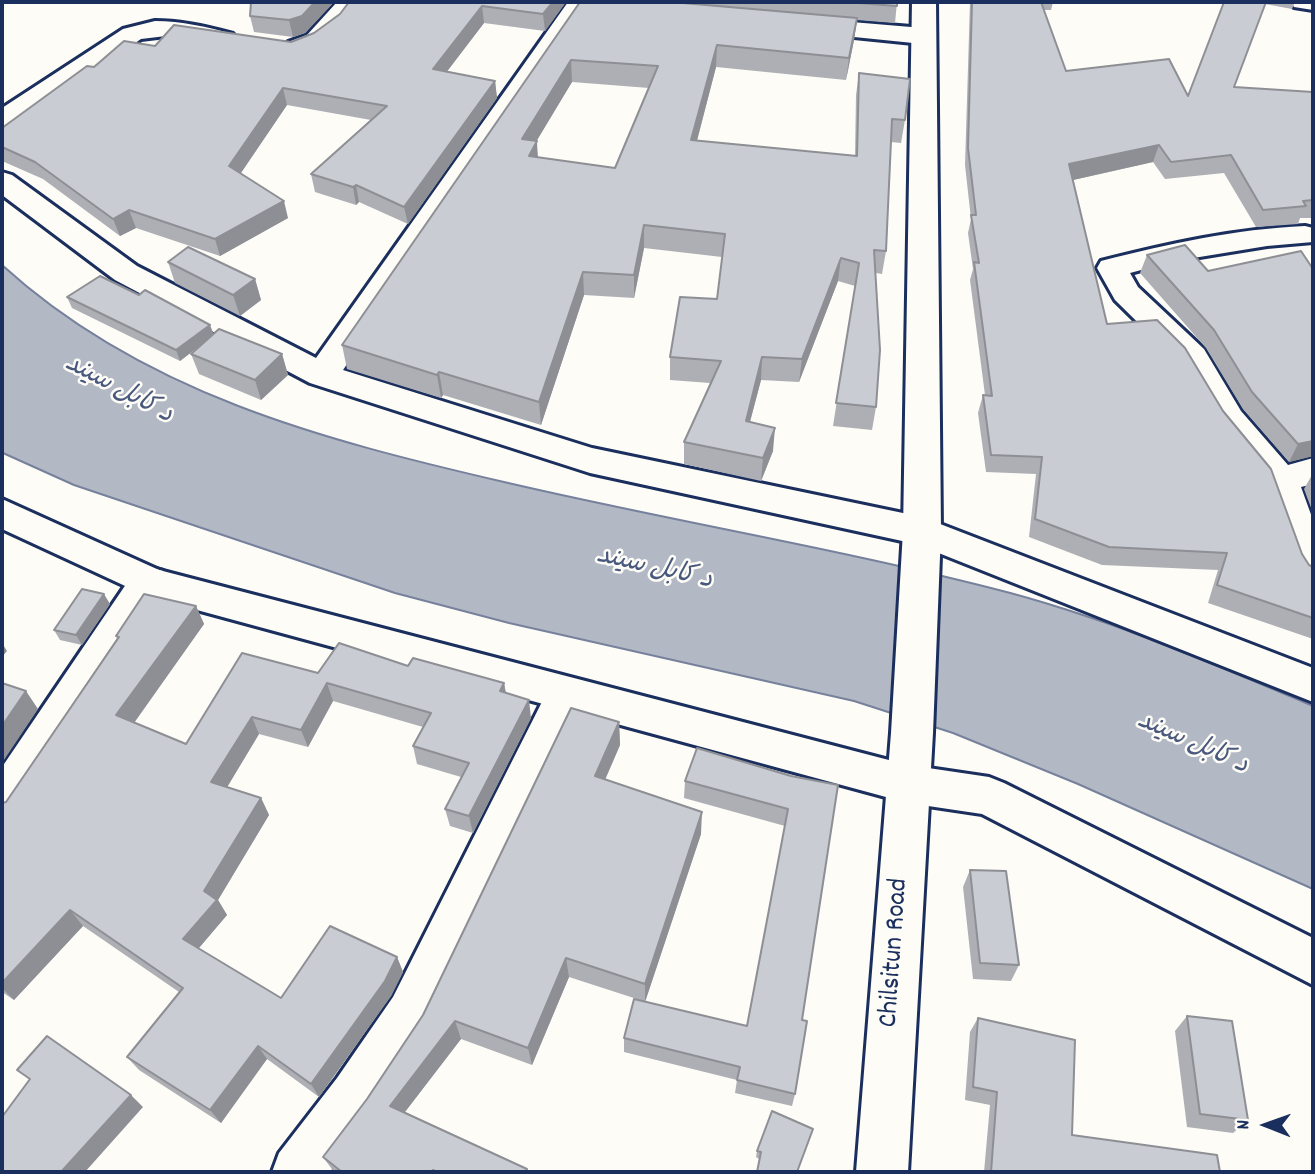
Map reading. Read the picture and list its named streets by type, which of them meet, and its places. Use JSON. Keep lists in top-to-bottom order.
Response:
{
  "streets": {
    "street": ["Chilsitun Road"]
  },
  "water": ["د کابل سيند"],
  "north": "left"
}
